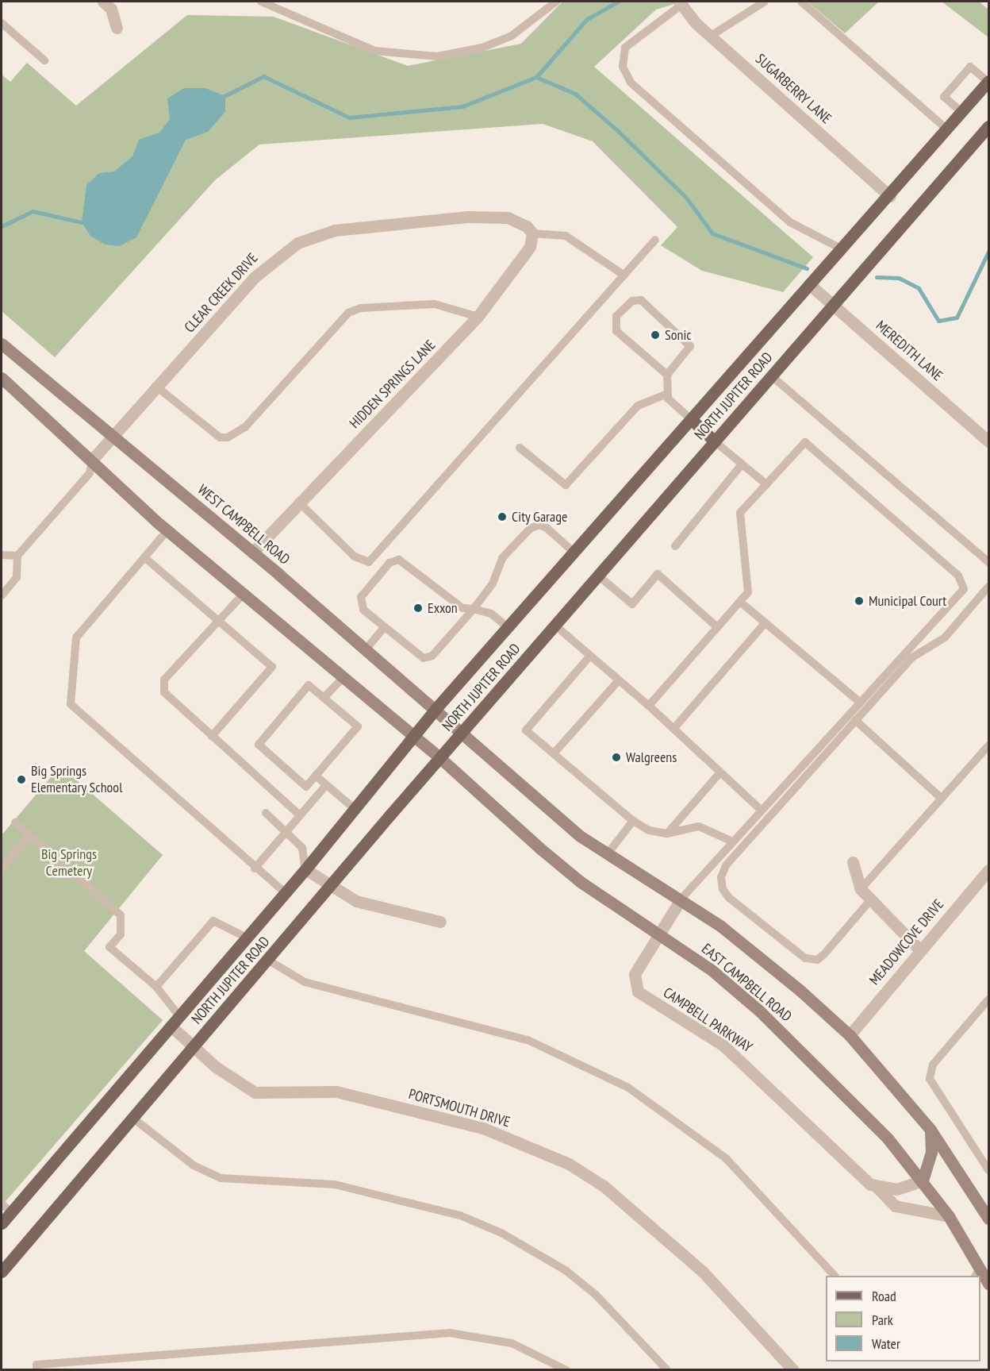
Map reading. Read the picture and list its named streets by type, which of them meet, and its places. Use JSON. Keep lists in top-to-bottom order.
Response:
{
  "streets": {
    "main road": ["NORTH JUPITER ROAD", "WEST CAMPBELL ROAD", "EAST CAMPBELL ROAD"],
    "street": [
      "SUGARBERRY LANE",
      "CLEAR CREEK DRIVE",
      "MEREDITH LANE",
      "HIDDEN SPRINGS LANE",
      "MEADOWCOVE DRIVE",
      "CAMPBELL PARKWAY",
      "PORTSMOUTH DRIVE"
    ]
  },
  "crossings": [
    ["SUGARBERRY LANE", "NORTH JUPITER ROAD"],
    ["CLEAR CREEK DRIVE", "HIDDEN SPRINGS LANE"],
    ["CLEAR CREEK DRIVE", "WEST CAMPBELL ROAD"],
    ["MEREDITH LANE", "NORTH JUPITER ROAD"],
    ["HIDDEN SPRINGS LANE", "WEST CAMPBELL ROAD"],
    ["NORTH JUPITER ROAD", "WEST CAMPBELL ROAD"],
    ["NORTH JUPITER ROAD", "EAST CAMPBELL ROAD"],
    ["NORTH JUPITER ROAD", "PORTSMOUTH DRIVE"],
    ["WEST CAMPBELL ROAD", "EAST CAMPBELL ROAD"],
    ["MEADOWCOVE DRIVE", "EAST CAMPBELL ROAD"],
    ["EAST CAMPBELL ROAD", "CAMPBELL PARKWAY"]
  ],
  "parks": ["Big Springs Cemetery"],
  "places": [
    "Sonic",
    "City Garage",
    "Municipal Court",
    "Exxon",
    "Walgreens",
    "Big Springs Elementary School"
  ],
  "legend": ["Road", "Park", "Water"]
}
